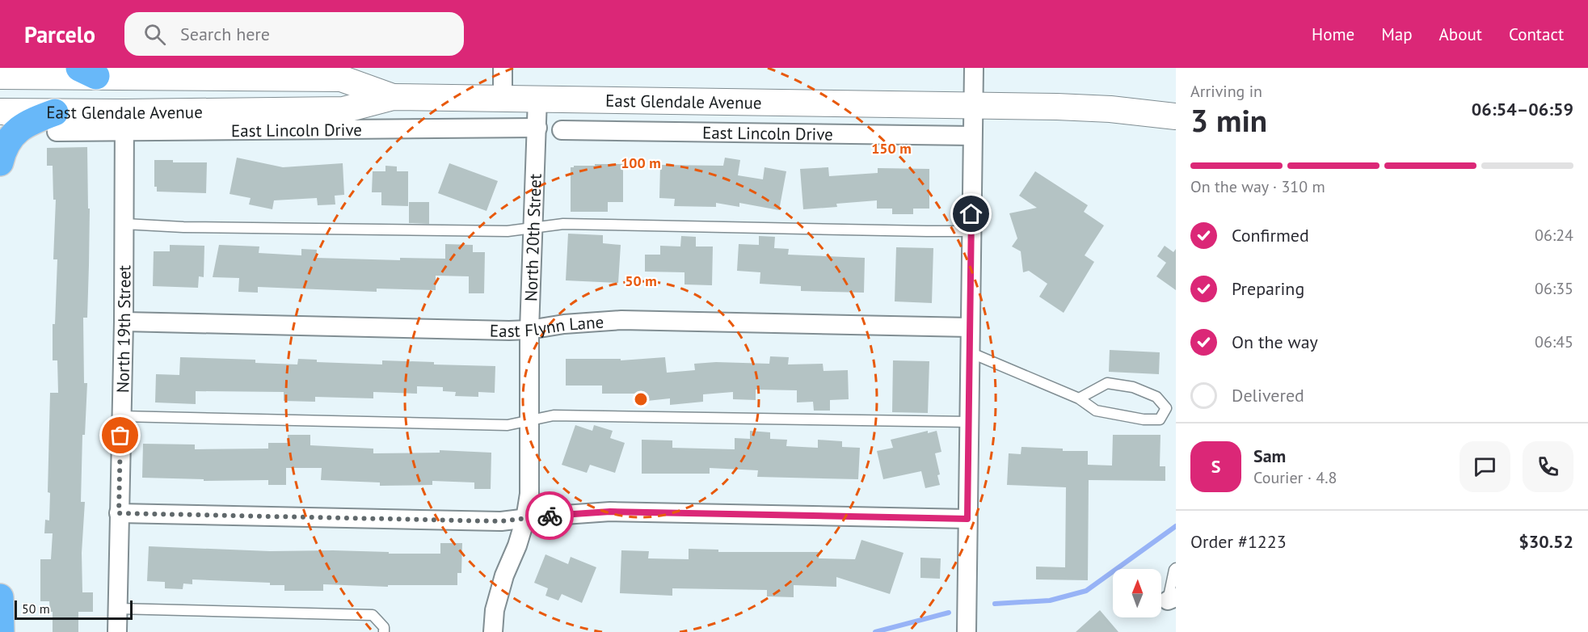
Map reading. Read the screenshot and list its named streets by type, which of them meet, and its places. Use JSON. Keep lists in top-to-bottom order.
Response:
{
  "streets": {
    "main road": ["East Glendale Avenue"],
    "street": [
      "East Lincoln Drive",
      "North 20th Street",
      "East Flynn Lane",
      "North 19th Street"
    ]
  },
  "crossings": [
    ["East Glendale Avenue", "East Lincoln Drive"],
    ["East Glendale Avenue", "North 20th Street"],
    ["East Glendale Avenue", "North 19th Street"],
    ["East Lincoln Drive", "North 20th Street"],
    ["East Lincoln Drive", "North 19th Street"],
    ["North 20th Street", "East Flynn Lane"],
    ["East Flynn Lane", "North 19th Street"]
  ],
  "scale_bar": "50 m",
  "north": "top",
  "page": {
    "header": "Parcelo",
    "search": "Search here",
    "nav": [
      "Home",
      "Map",
      "About",
      "Contact"
    ],
    "heading": ["3 min", "Arriving in", "06:54–06:59"],
    "panel": [
      "Sam",
      "Courier · 4.8",
      "Order #1223",
      "$30.52"
    ],
    "bar": "On the way · 310 m",
    "list": [
      ["Confirmed", "06:24"],
      ["Preparing", "06:35"],
      ["On the way", "06:45"],
      "Delivered"
    ],
    "round": "S",
    "scale": "50 m"
  },
  "rings": ["150 m", "100 m", "50 m"]
}
